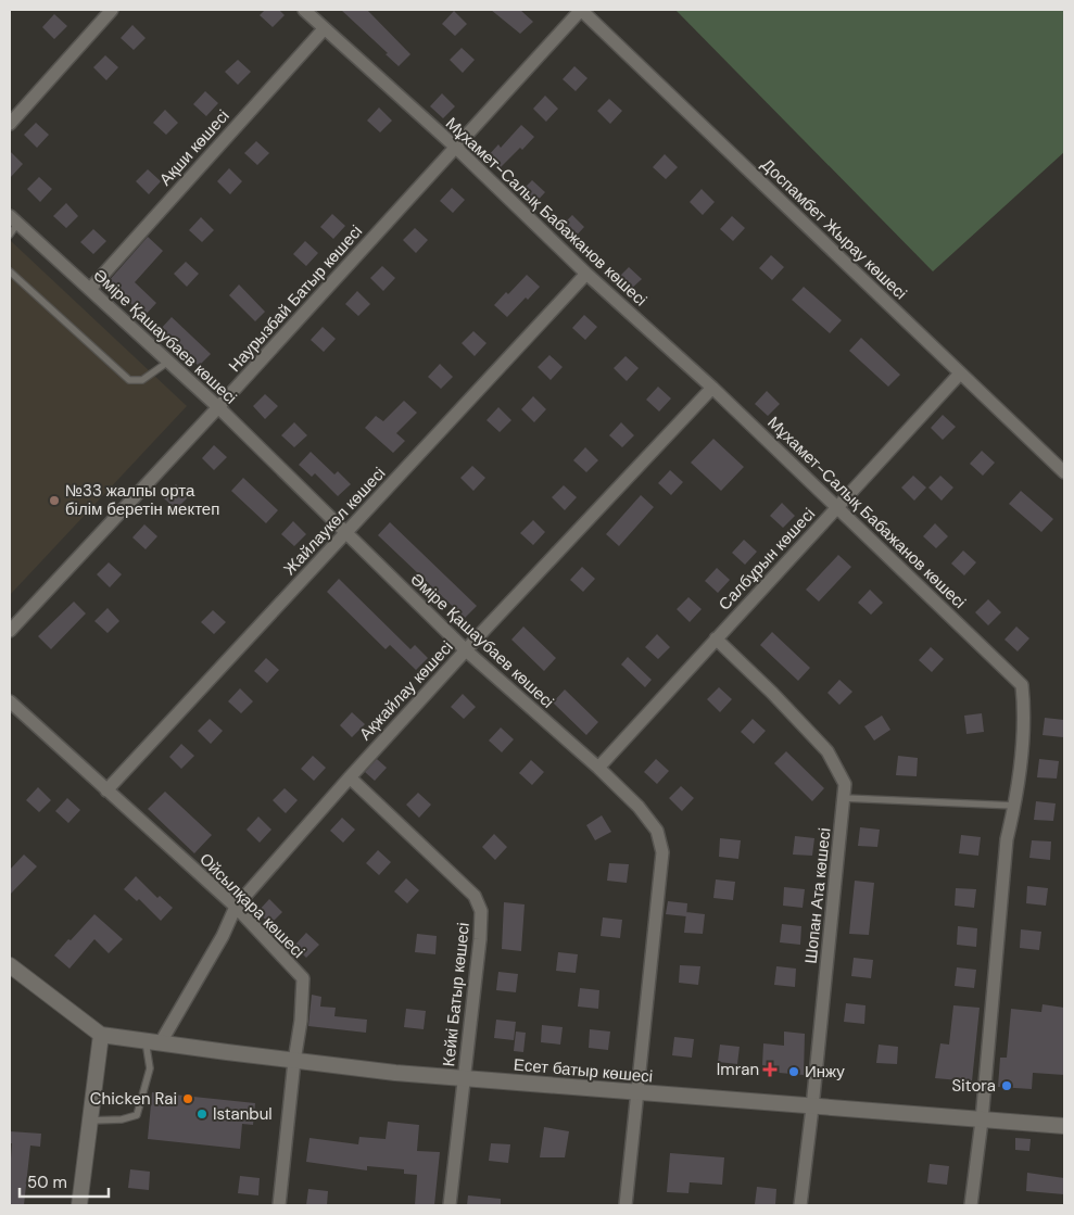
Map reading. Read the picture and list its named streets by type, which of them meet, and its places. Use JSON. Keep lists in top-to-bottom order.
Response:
{
  "streets": {
    "street": [
      "Ақши көшесі",
      "Мұхамет-Салық Бабажанов көшесі",
      "Доспамбет Жырау көшесі",
      "Наурызбай Батыр көшесі",
      "Әміре Қашаубаев көшесі",
      "Жайлаукөл көшесі",
      "Салбұрын көшесі",
      "Ақжайлау көшесі",
      "Шопан Ата көшесі",
      "Ойсылқара көшесі",
      "Кейкі Батыр көшесі",
      "Есет батыр көшесі"
    ]
  },
  "crossings": [
    ["Ақши көшесі", "Мұхамет-Салық Бабажанов көшесі"],
    ["Ақши көшесі", "Әміре Қашаубаев көшесі"],
    ["Мұхамет-Салық Бабажанов көшесі", "Наурызбай Батыр көшесі"],
    ["Мұхамет-Салық Бабажанов көшесі", "Жайлаукөл көшесі"],
    ["Мұхамет-Салық Бабажанов көшесі", "Салбұрын көшесі"],
    ["Мұхамет-Салық Бабажанов көшесі", "Ақжайлау көшесі"],
    ["Мұхамет-Салық Бабажанов көшесі", "Есет батыр көшесі"],
    ["Доспамбет Жырау көшесі", "Наурызбай Батыр көшесі"],
    ["Доспамбет Жырау көшесі", "Салбұрын көшесі"],
    ["Наурызбай Батыр көшесі", "Әміре Қашаубаев көшесі"],
    ["Әміре Қашаубаев көшесі", "Жайлаукөл көшесі"],
    ["Әміре Қашаубаев көшесі", "Салбұрын көшесі"],
    ["Әміре Қашаубаев көшесі", "Ақжайлау көшесі"],
    ["Әміре Қашаубаев көшесі", "Есет батыр көшесі"],
    ["Жайлаукөл көшесі", "Ойсылқара көшесі"],
    ["Салбұрын көшесі", "Шопан Ата көшесі"],
    ["Ақжайлау көшесі", "Ойсылқара көшесі"],
    ["Ақжайлау көшесі", "Кейкі Батыр көшесі"],
    ["Ақжайлау көшесі", "Есет батыр көшесі"],
    ["Шопан Ата көшесі", "Есет батыр көшесі"],
    ["Ойсылқара көшесі", "Есет батыр көшесі"],
    ["Кейкі Батыр көшесі", "Есет батыр көшесі"]
  ],
  "places": {
    "other": [
      "№33 жалпы орта білім беретін мектеп",
      "Инжу",
      "Sitora",
      "Chicken Rai",
      "Istanbul"
    ],
    "health": ["Imran"]
  },
  "scale_bar": "50 m"
}
